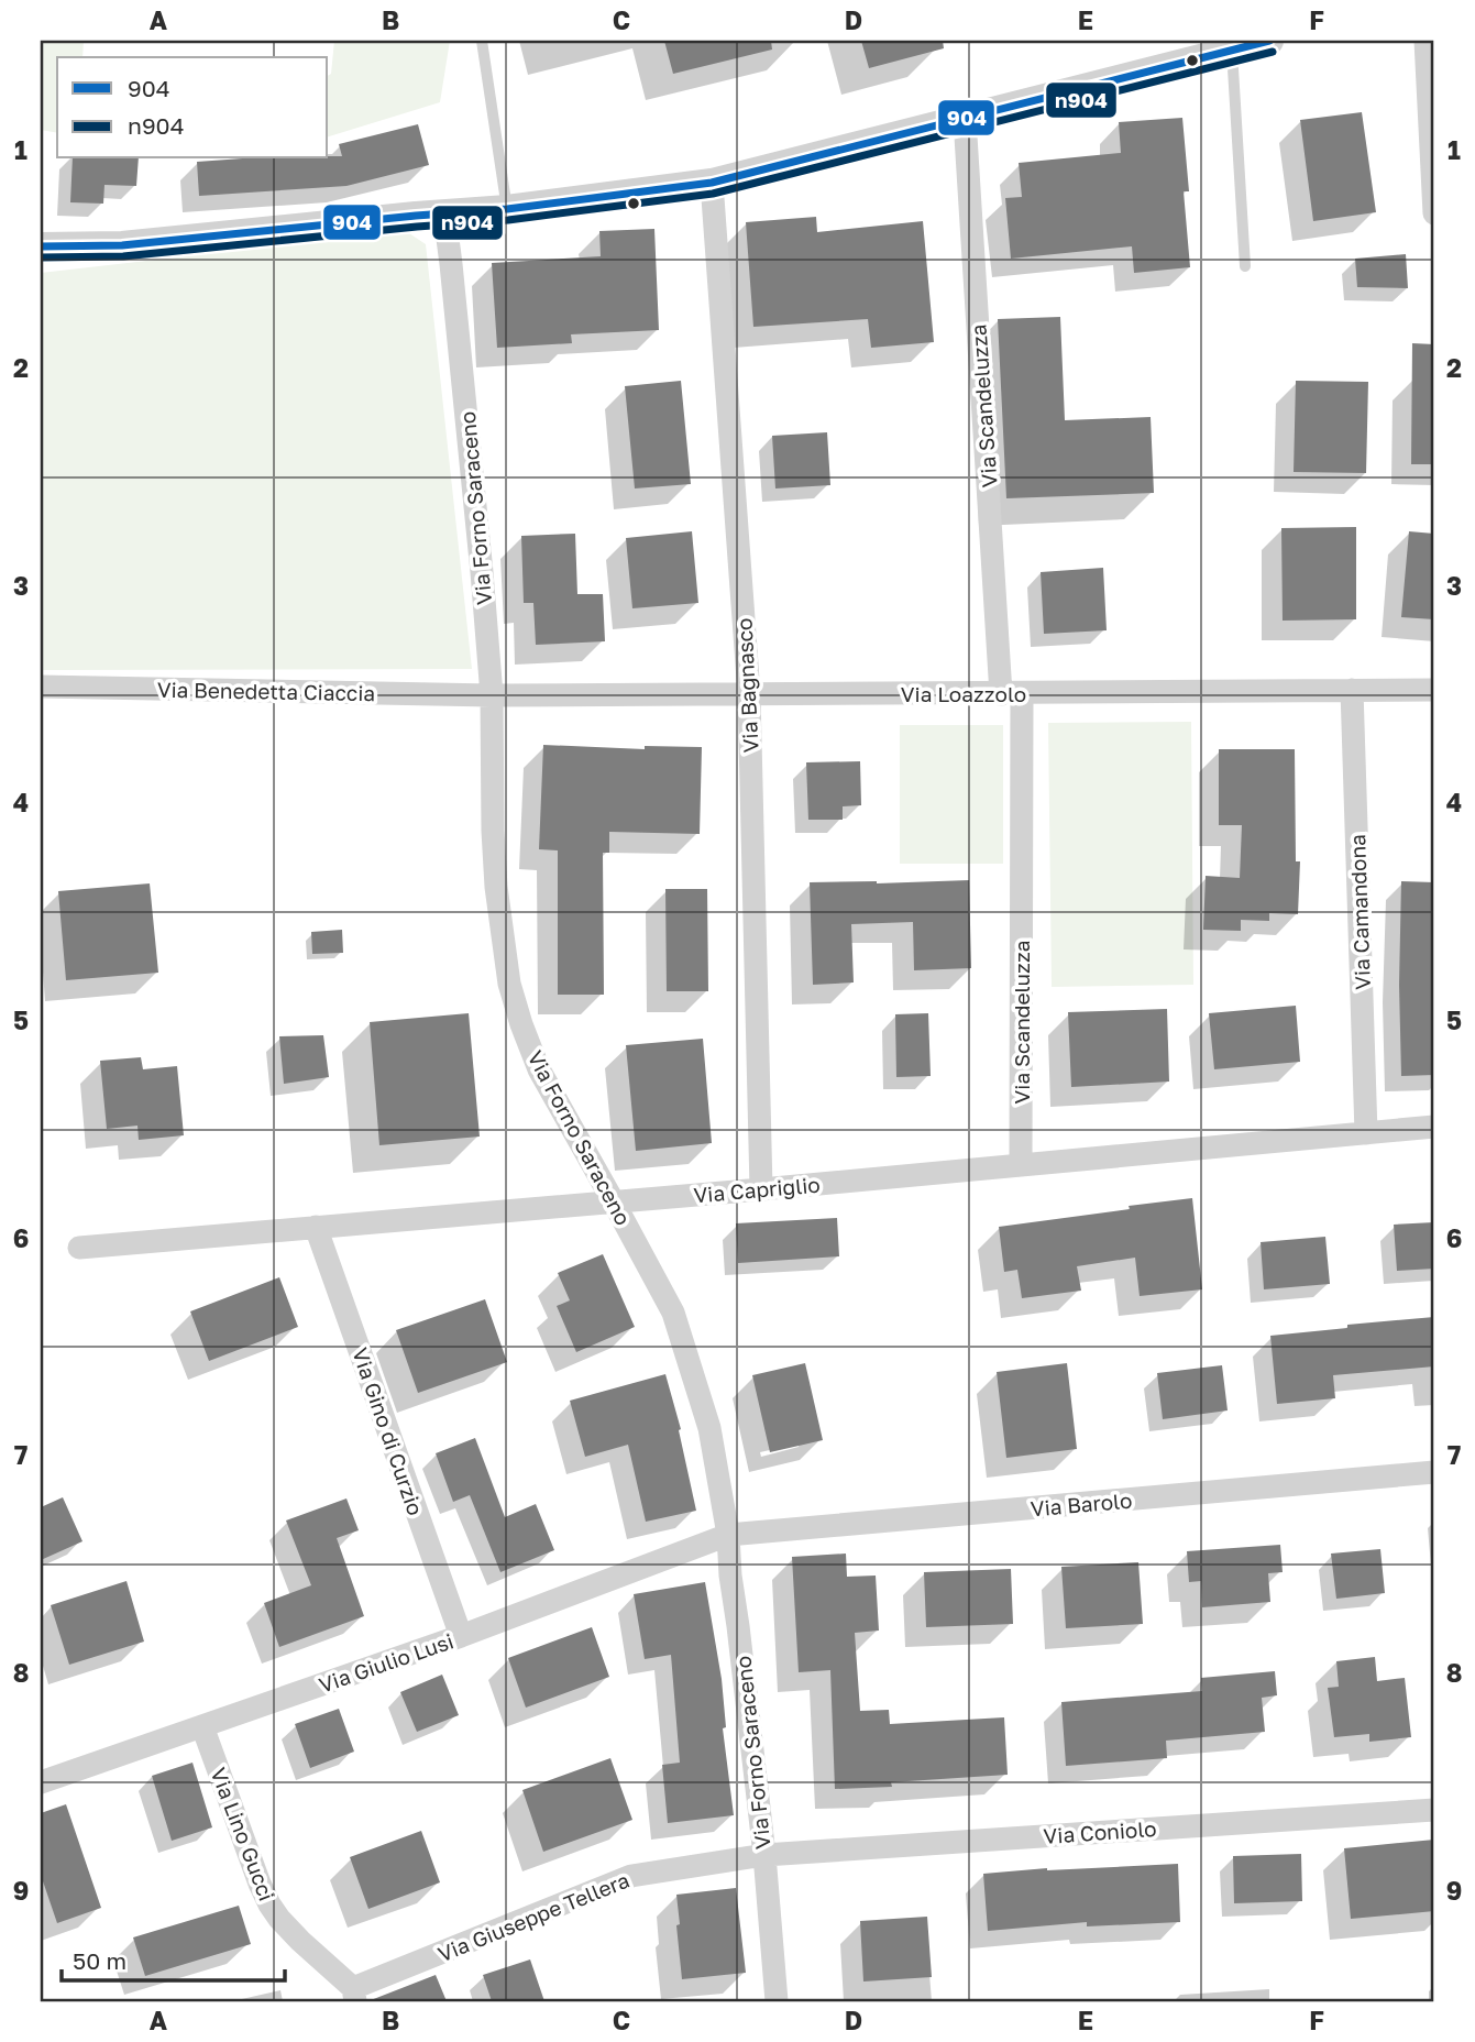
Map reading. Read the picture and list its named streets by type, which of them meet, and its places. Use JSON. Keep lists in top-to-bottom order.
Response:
{
  "streets": {
    "street": [
      "Via Scandeluzza",
      "Via Forno Saraceno",
      "Via Bagnasco",
      "Via Benedetta Ciaccia",
      "Via Loazzolo",
      "Via Camandona",
      "Via Capriglio",
      "Via Gino di Curzio",
      "Via Barolo",
      "Via Giulio Lusi",
      "Via Coniolo",
      "Via Lino Gucci",
      "Via Giuseppe Tellera"
    ]
  },
  "crossings": [
    ["Via Scandeluzza", "Via Loazzolo"],
    ["Via Scandeluzza", "Via Capriglio"],
    ["Via Forno Saraceno", "Via Benedetta Ciaccia"],
    ["Via Forno Saraceno", "Via Loazzolo"],
    ["Via Forno Saraceno", "Via Capriglio"],
    ["Via Forno Saraceno", "Via Barolo"],
    ["Via Forno Saraceno", "Via Giulio Lusi"],
    ["Via Forno Saraceno", "Via Coniolo"],
    ["Via Forno Saraceno", "Via Giuseppe Tellera"],
    ["Via Bagnasco", "Via Loazzolo"],
    ["Via Bagnasco", "Via Capriglio"],
    ["Via Benedetta Ciaccia", "Via Loazzolo"],
    ["Via Loazzolo", "Via Camandona"],
    ["Via Camandona", "Via Capriglio"],
    ["Via Capriglio", "Via Gino di Curzio"],
    ["Via Gino di Curzio", "Via Giulio Lusi"],
    ["Via Barolo", "Via Giulio Lusi"],
    ["Via Giulio Lusi", "Via Lino Gucci"],
    ["Via Coniolo", "Via Giuseppe Tellera"],
    ["Via Lino Gucci", "Via Giuseppe Tellera"]
  ],
  "lines": ["transit line 904", "transit line n904"],
  "legend": ["904", "n904"],
  "scale_bar": "50 m",
  "grid": {
    "columns": [
      "A",
      "B",
      "C",
      "D",
      "E",
      "F"
    ],
    "rows": [
      "1",
      "2",
      "3",
      "4",
      "5",
      "6",
      "7",
      "8",
      "9"
    ]
  }
}
